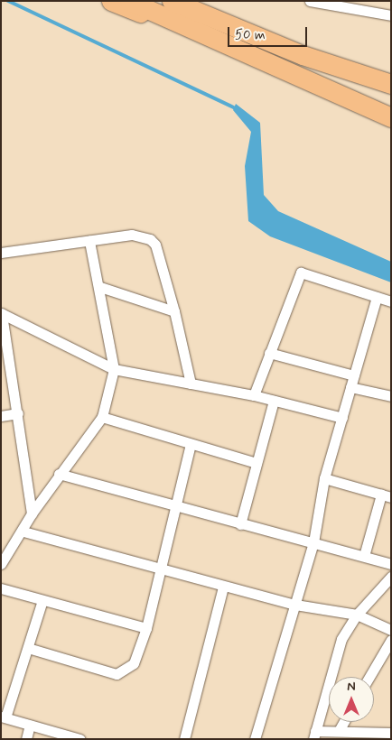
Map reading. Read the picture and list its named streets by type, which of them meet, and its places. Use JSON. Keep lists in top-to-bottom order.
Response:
{
  "scale_bar": "50 m",
  "north": "top"
}
